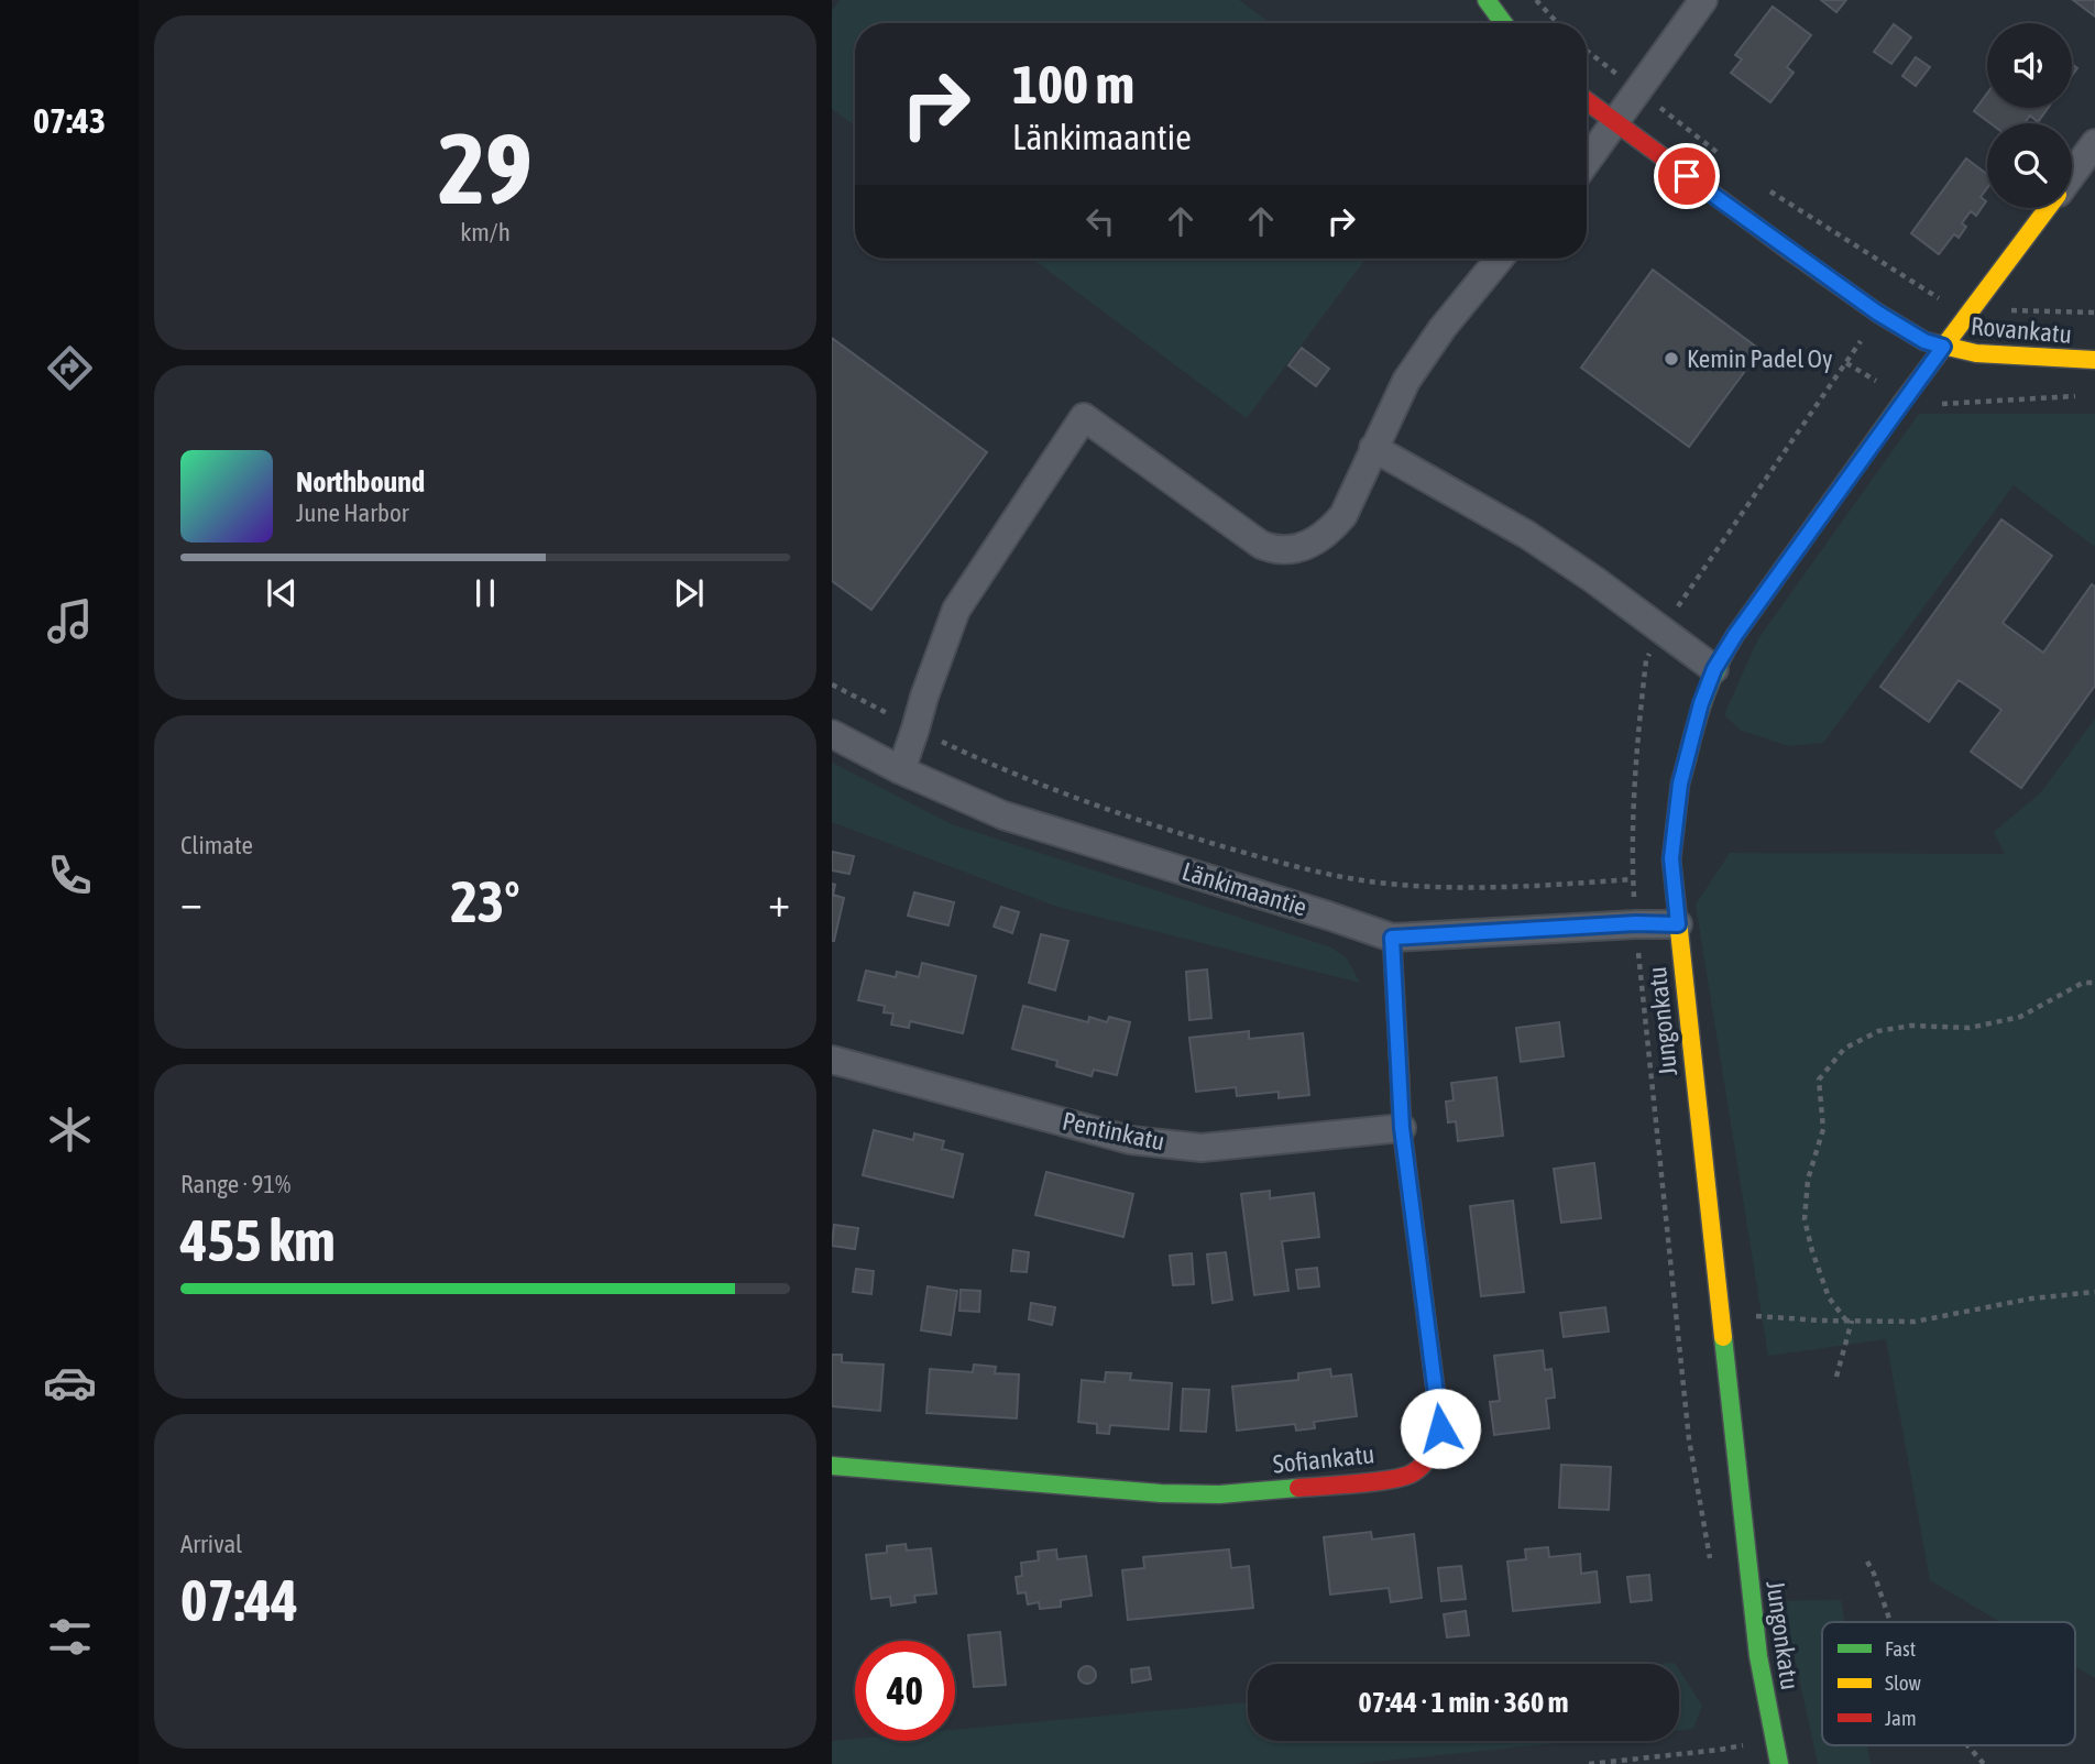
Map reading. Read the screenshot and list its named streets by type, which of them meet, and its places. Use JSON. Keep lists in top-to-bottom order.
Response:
{
  "streets": {
    "street": [
      "Rovankatu",
      "Länkimaantie",
      "Jungonkatu",
      "Pentinkatu",
      "Sofiankatu"
    ]
  },
  "crossings": [
    ["Rovankatu", "Jungonkatu"],
    ["Länkimaantie", "Jungonkatu"],
    ["Länkimaantie", "Sofiankatu"],
    ["Pentinkatu", "Sofiankatu"]
  ],
  "places": ["Kemin Padel Oy"],
  "legend": ["Fast", "Slow", "Jam"],
  "page": {
    "tabs": "07:43",
    "tile": [
      ["29", "km/h"],
      "Climate",
      ["Range · 91%", "455 km"],
      ["Arrival", "07:44"]
    ],
    "turn": ["100 m", "Länkimaantie"],
    "song": ["Northbound", "June Harbor"],
    "heat": ["−", "23°", "+"],
    "limit": "40",
    "trip": "07:44 · 1 min · 360 m"
  }
}
